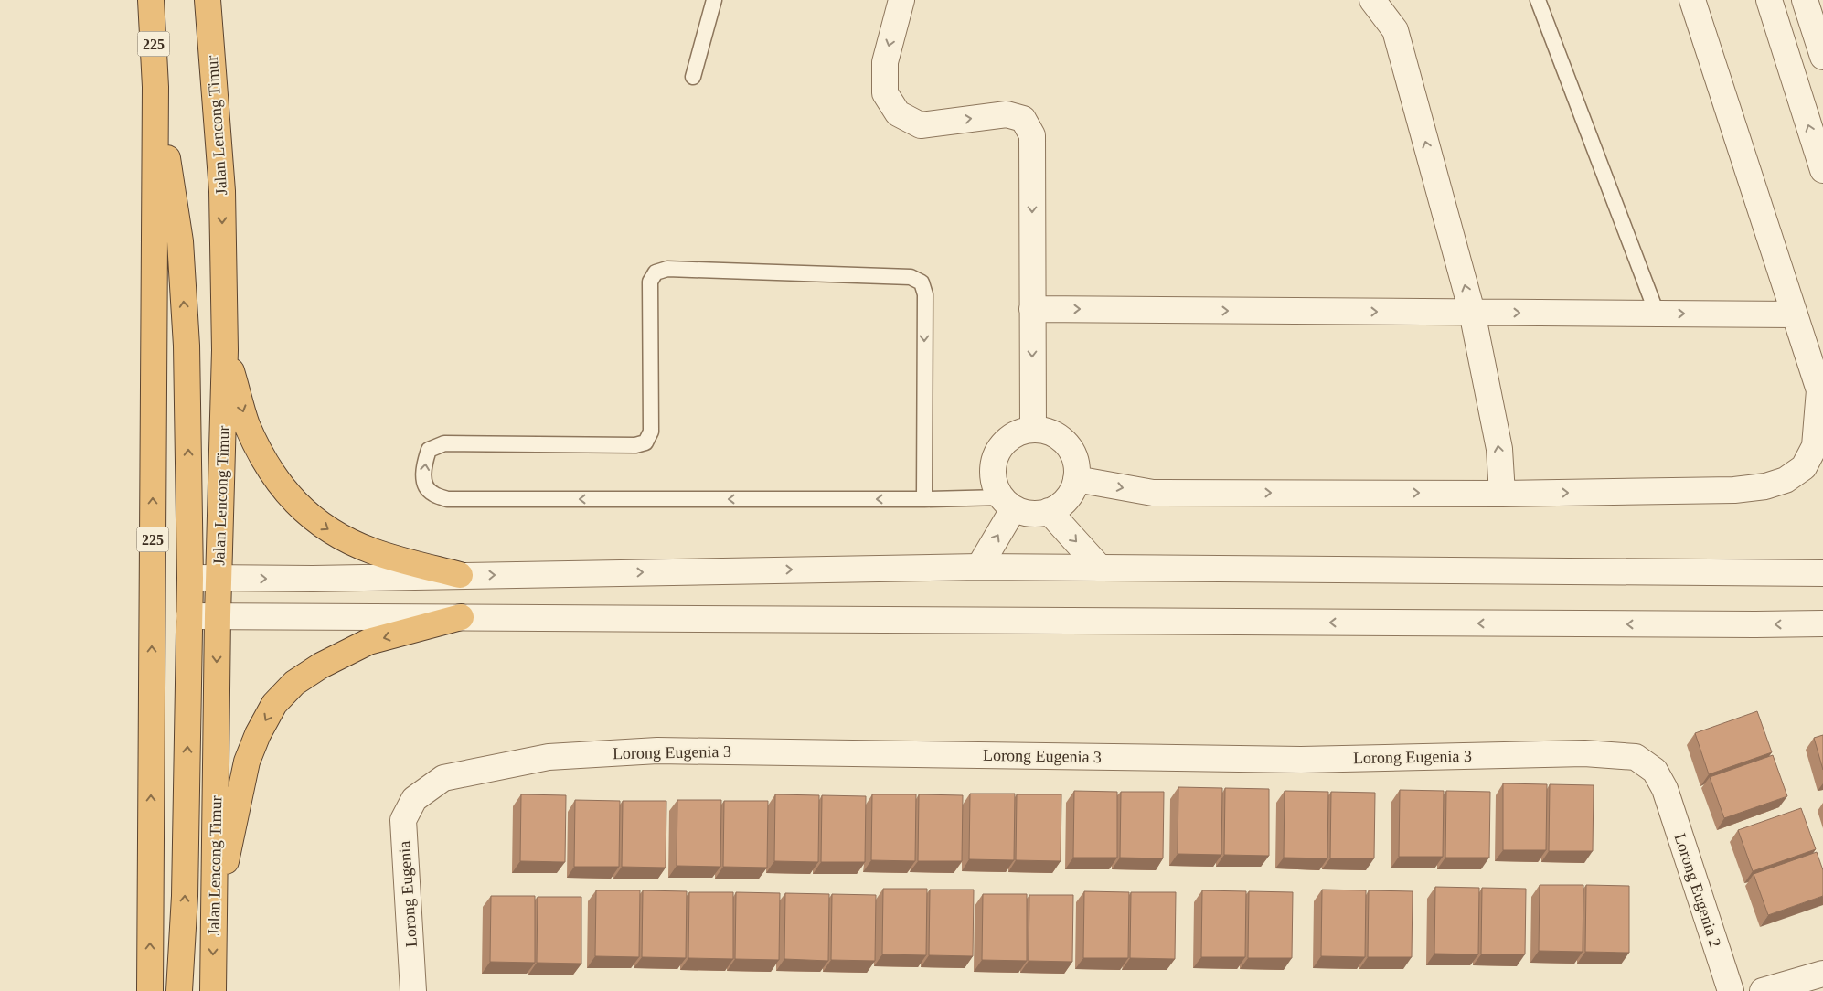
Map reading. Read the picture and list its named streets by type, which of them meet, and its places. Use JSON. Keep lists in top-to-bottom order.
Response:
{
  "streets": {
    "highway": ["225", "Jalan Lencong Timur"],
    "street": ["Lorong Eugenia 3", "Lorong Eugenia 2", "Lorong Eugenia"]
  },
  "crossings": [
    ["Lorong Eugenia 3", "Lorong Eugenia 2"],
    ["Lorong Eugenia 3", "Lorong Eugenia"]
  ]
}
